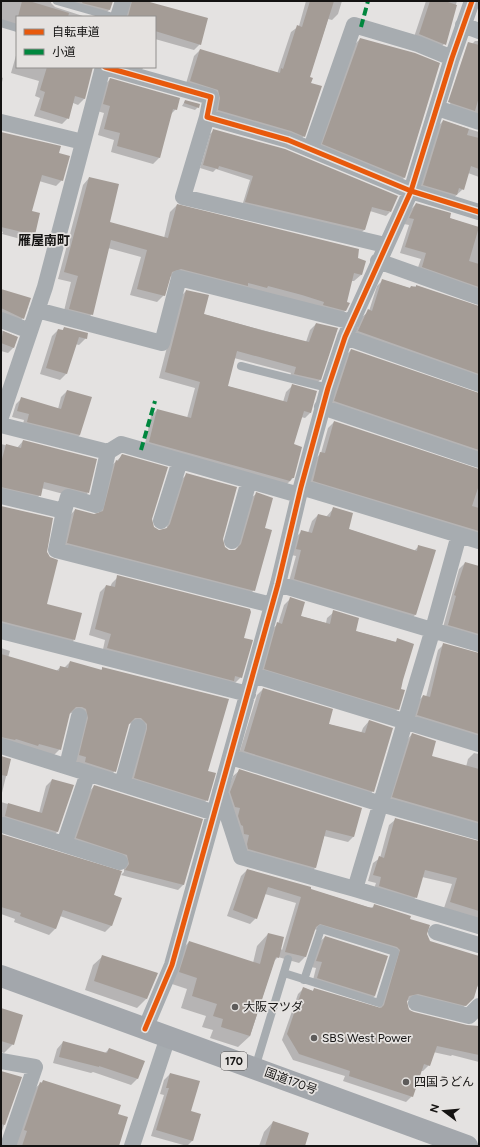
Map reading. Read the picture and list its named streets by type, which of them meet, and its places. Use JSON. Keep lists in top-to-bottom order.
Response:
{
  "streets": {
    "highway": ["170", "国道170号"]
  },
  "districts": ["雁屋南町"],
  "places": ["大阪マツダ", "SBS West Power", "四国うどん"],
  "legend": ["自転車道", "小道"],
  "north": "left"
}
